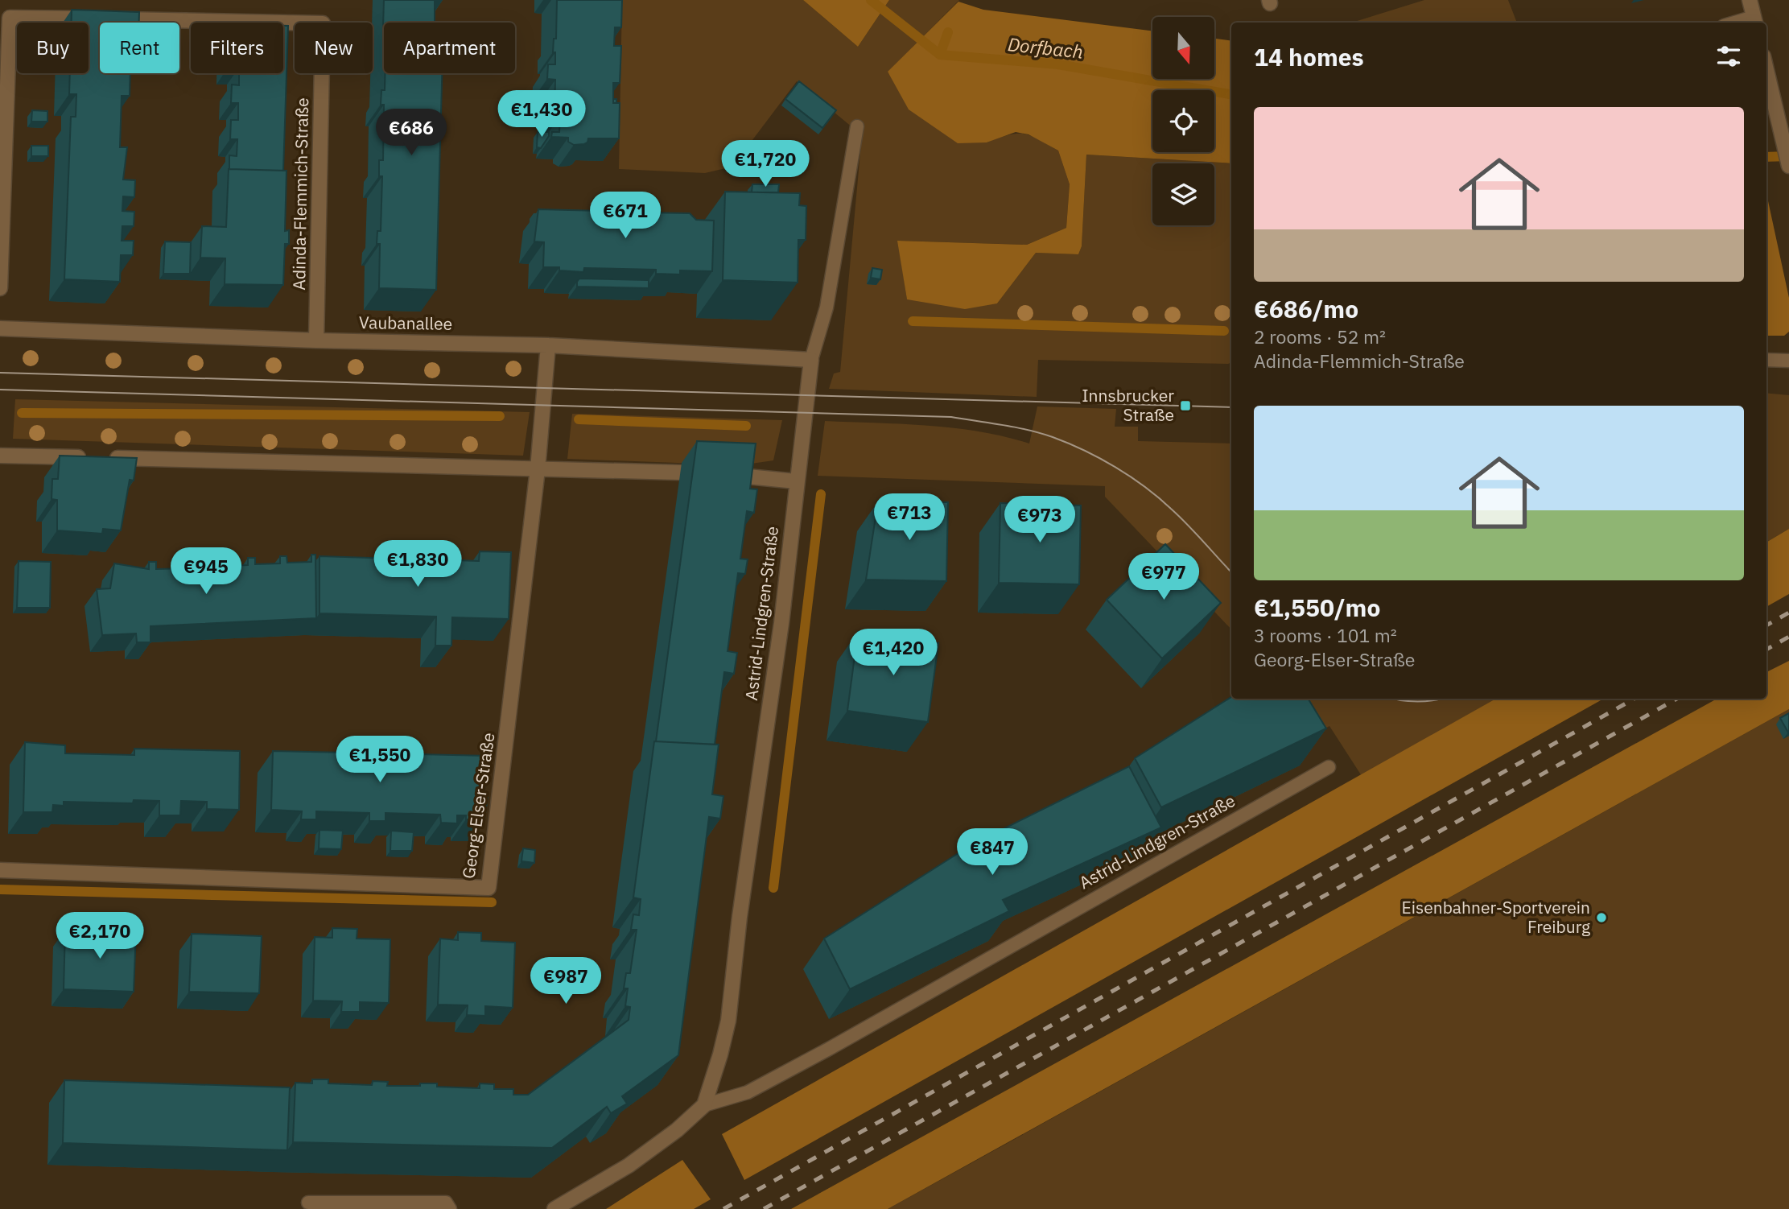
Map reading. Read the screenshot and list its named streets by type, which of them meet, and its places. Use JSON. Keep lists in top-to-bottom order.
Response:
{
  "streets": {
    "street": [
      "Adinda-Flemmich-Straße",
      "Vaubanallee",
      "Astrid-Lindgren-Straße",
      "Georg-Elser-Straße"
    ]
  },
  "crossings": [
    ["Adinda-Flemmich-Straße", "Vaubanallee"],
    ["Vaubanallee", "Astrid-Lindgren-Straße"],
    ["Vaubanallee", "Georg-Elser-Straße"]
  ],
  "water": ["Dorfbach"],
  "places": {
    "transit": ["Innsbrucker Straße"],
    "other": ["Eisenbahner-Sportverein Freiburg"]
  },
  "north": "bottom",
  "page": {
    "chip": [
      "Buy",
      "Rent",
      "Filters",
      "New",
      "Apartment"
    ],
    "heading": "14 homes",
    "price": [
      "€1,430",
      "€686",
      "€1,720",
      "€671",
      "€713",
      "€973",
      "€1,830",
      "€945",
      "€977",
      "€1,420",
      "€1,550",
      "€847",
      "€2,170",
      "€987"
    ],
    "list": [
      {
        "name": "€686/mo",
        "note": "2 rooms · 52 m² · Adinda-Flemmich-Straße"
      },
      {
        "name": "€1,550/mo",
        "note": "3 rooms · 101 m² · Georg-Elser-Straße"
      }
    ]
  }
}
